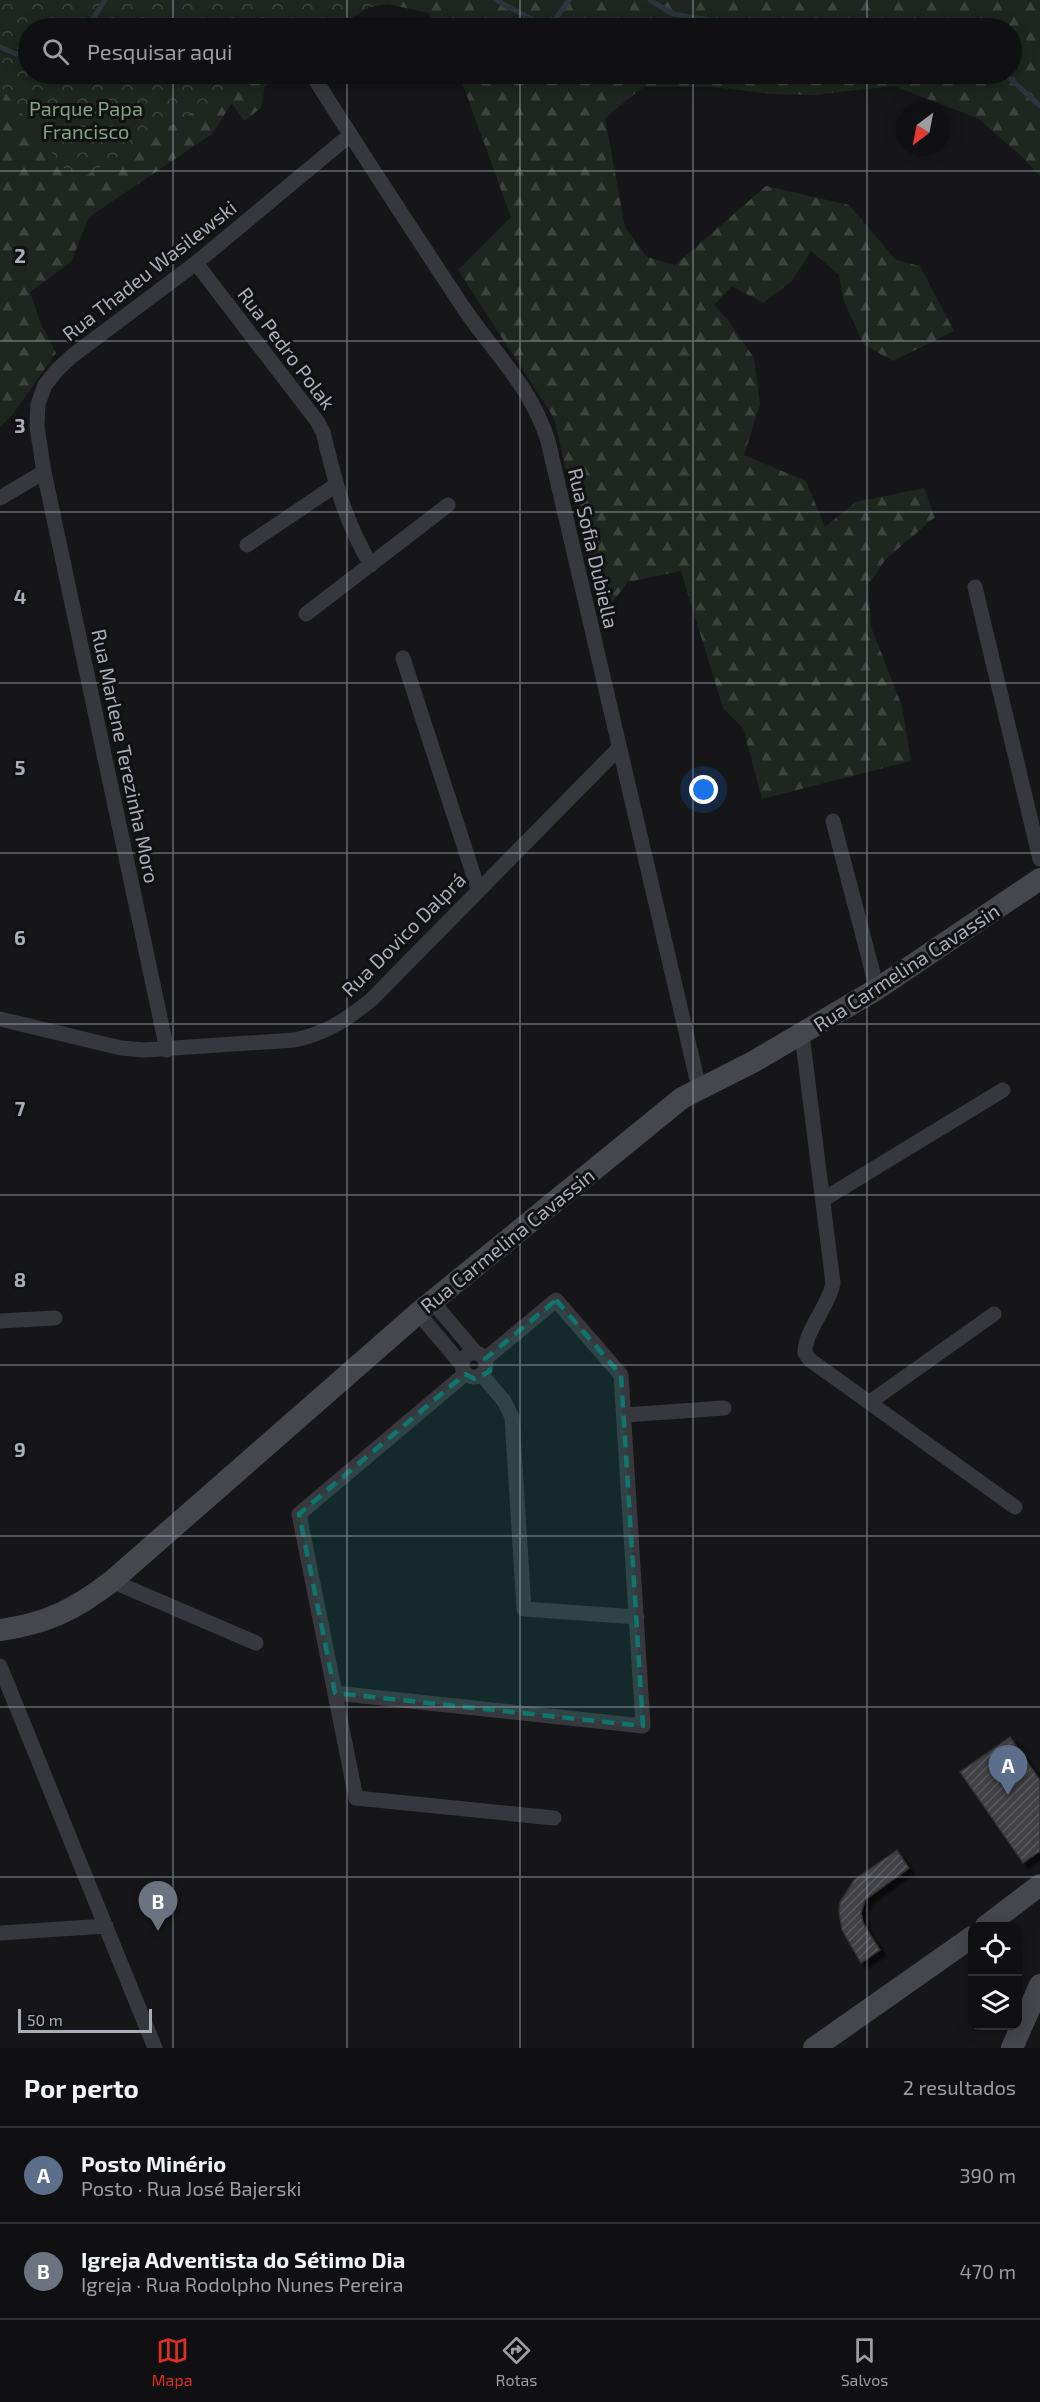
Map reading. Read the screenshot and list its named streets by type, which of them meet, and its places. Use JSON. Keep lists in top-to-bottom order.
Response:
{
  "streets": {
    "main road": ["Rua Carmelina Cavassin"],
    "street": [
      "Rua Thadeu Wasilewski",
      "Rua Pedro Polak",
      "Rua Sofia Dubiella",
      "Rua Marlene Terezinha Moro",
      "Rua Dovico Dalprá"
    ]
  },
  "crossings": [
    ["Rua Thadeu Wasilewski", "Rua Pedro Polak"],
    ["Rua Thadeu Wasilewski", "Rua Sofia Dubiella"],
    ["Rua Thadeu Wasilewski", "Rua Marlene Terezinha Moro"],
    ["Rua Sofia Dubiella", "Rua Dovico Dalprá"],
    ["Rua Sofia Dubiella", "Rua Carmelina Cavassin"],
    ["Rua Marlene Terezinha Moro", "Rua Dovico Dalprá"]
  ],
  "parks": ["Parque Papa Francisco"],
  "scale_bar": "50 m",
  "north": "bottom left",
  "page": {
    "search": "Pesquisar aqui",
    "pins": ["A", "B"],
    "scale": "50 m",
    "heading": ["Por perto", "2 resultados"],
    "list": [
      {
        "mark": "A",
        "name": "Posto Minério",
        "note": "Posto · Rua José Bajerski",
        "value": "390 m"
      },
      {
        "mark": "B",
        "name": "Igreja Adventista do Sétimo Dia",
        "note": "Igreja · Rua Rodolpho Nunes Pereira",
        "value": "470 m"
      }
    ],
    "nav": ["Mapa", "Rotas", "Salvos"]
  },
  "grid": {
    "rows": [
      "2",
      "3",
      "4",
      "5",
      "6",
      "7",
      "8",
      "9"
    ]
  }
}
